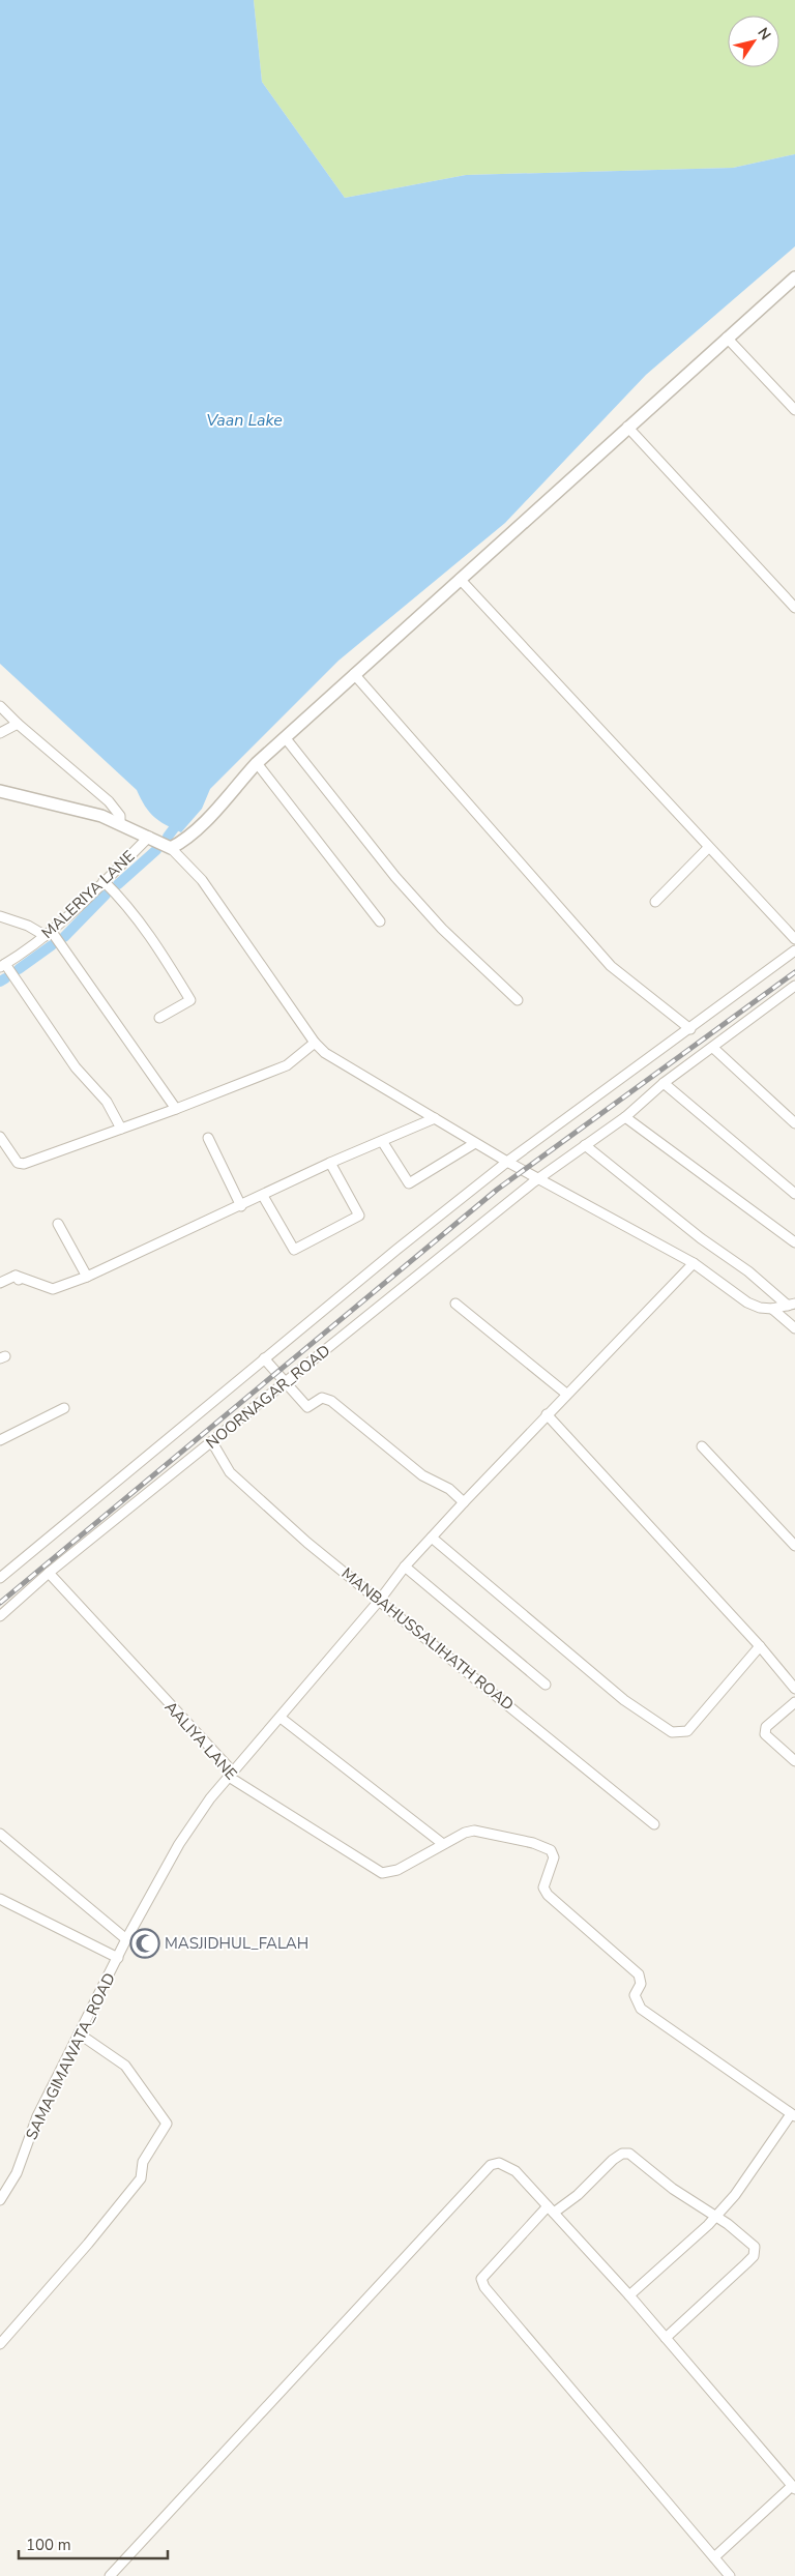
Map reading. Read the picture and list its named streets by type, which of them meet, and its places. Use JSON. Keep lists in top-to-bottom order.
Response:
{
  "streets": {
    "street": [
      "MALERIYA LANE",
      "NOORNAGAR_ROAD",
      "MANBAHUSSALIHATH ROAD",
      "AALIYA LANE",
      "SAMAGIMAWATA_ROAD"
    ]
  },
  "crossings": [
    ["NOORNAGAR_ROAD", "MANBAHUSSALIHATH ROAD"],
    ["NOORNAGAR_ROAD", "AALIYA LANE"],
    ["MANBAHUSSALIHATH ROAD", "SAMAGIMAWATA_ROAD"],
    ["AALIYA LANE", "SAMAGIMAWATA_ROAD"]
  ],
  "water": ["Vaan Lake"],
  "places": {
    "mosque": ["MASJIDHUL_FALAH"]
  },
  "scale_bar": "100 m",
  "north": "top right"
}
